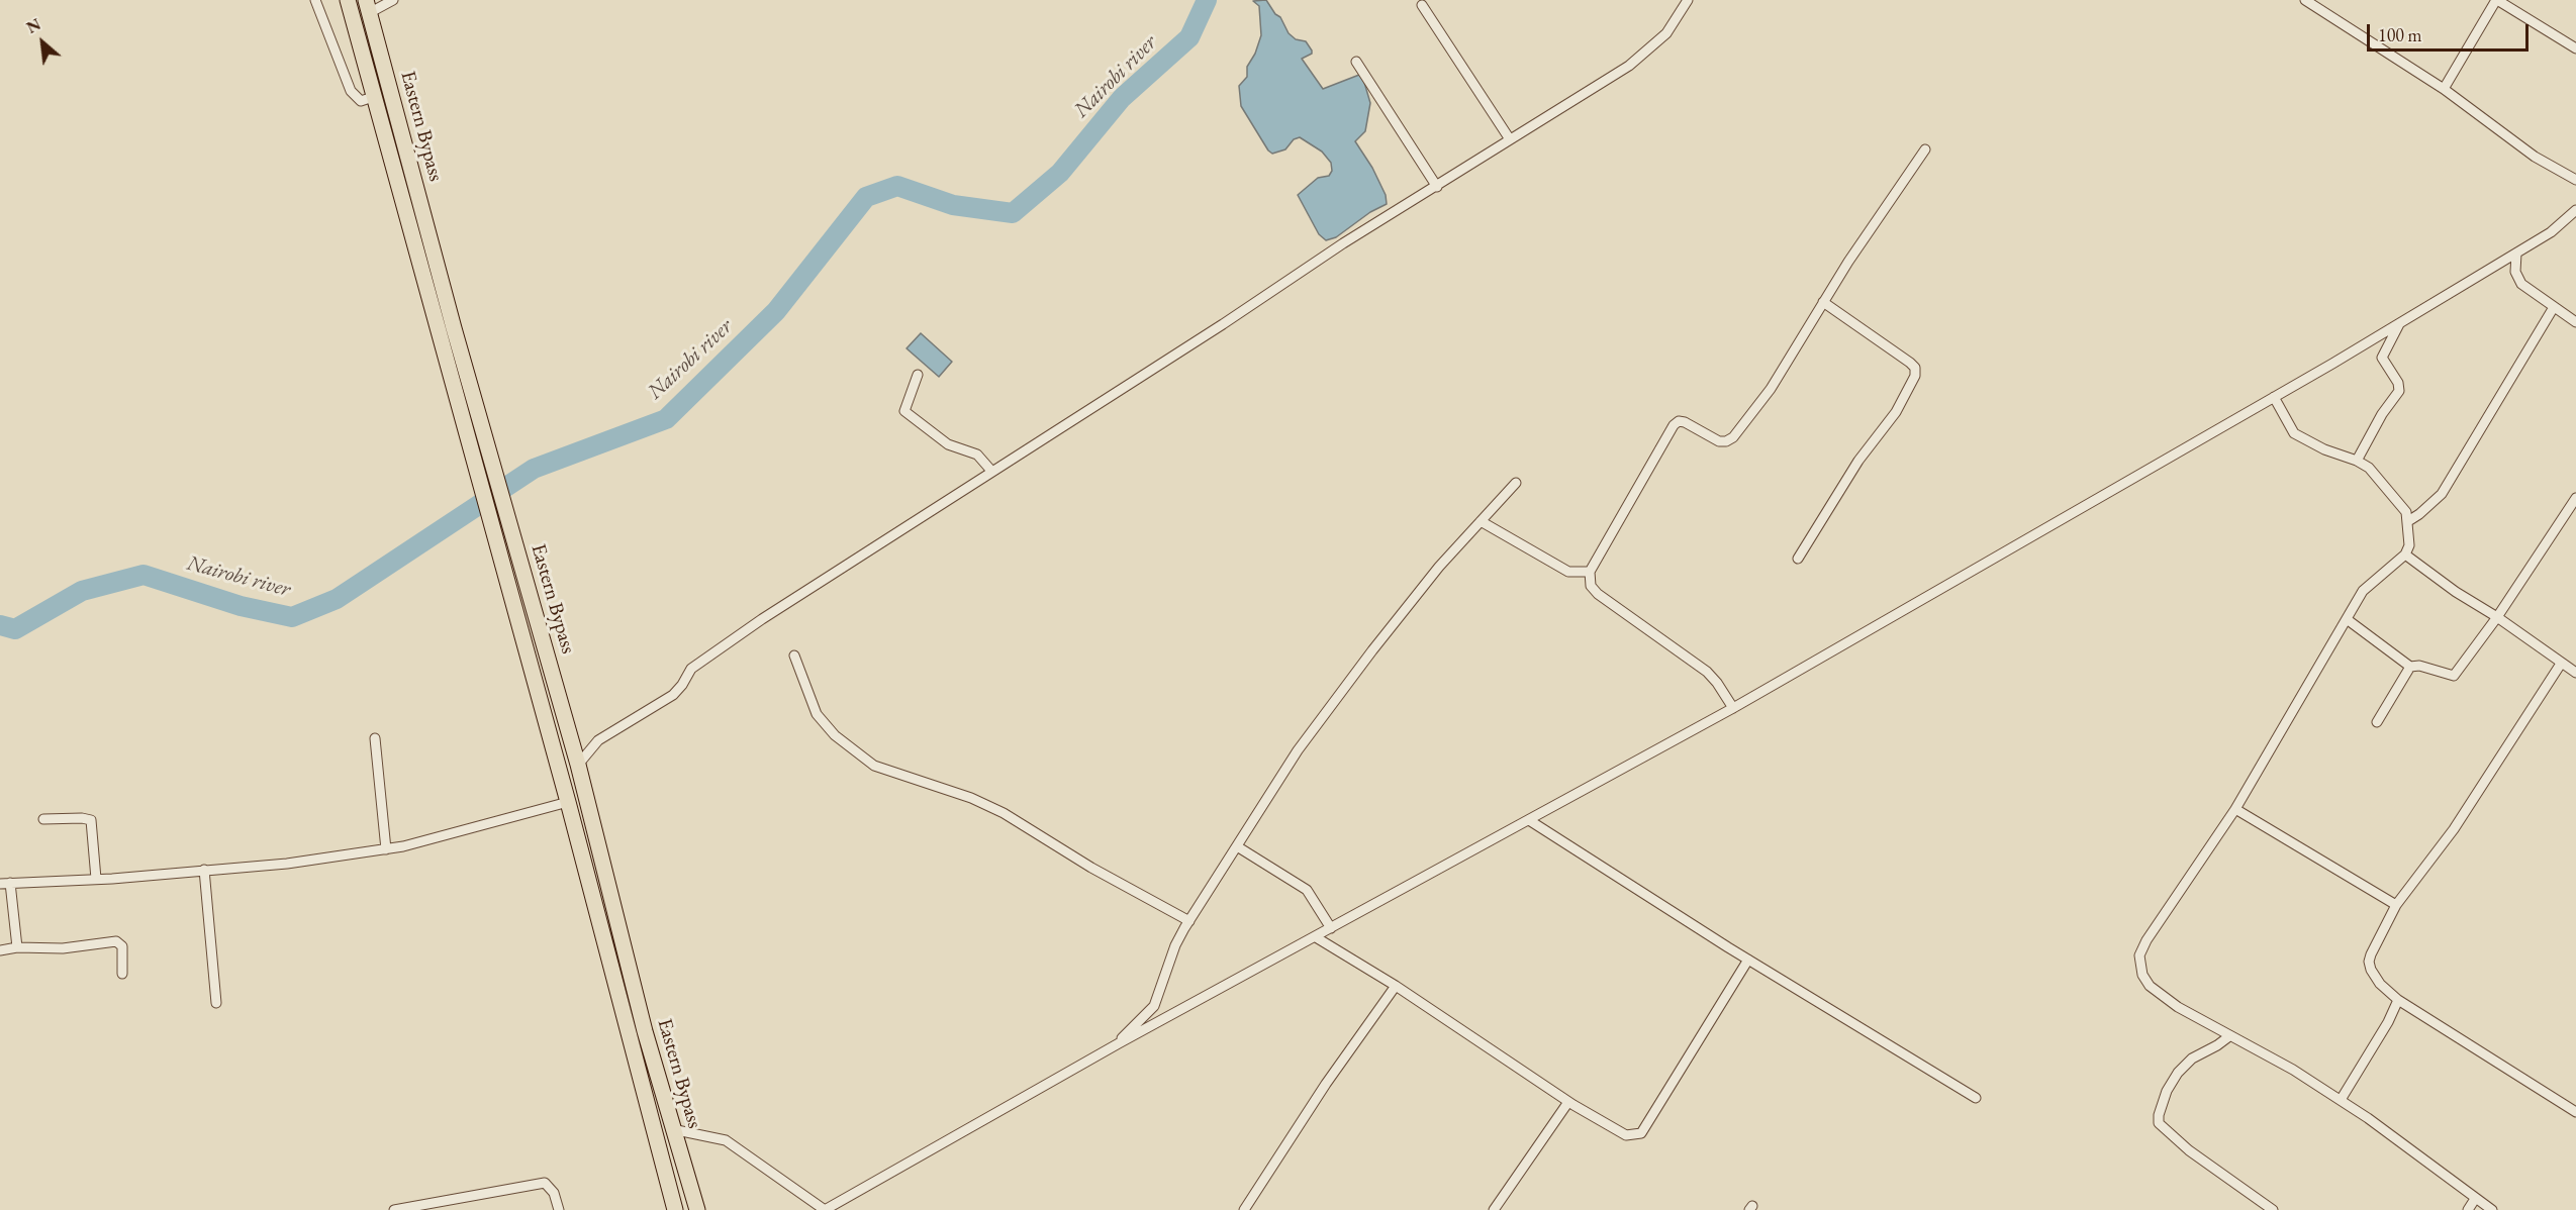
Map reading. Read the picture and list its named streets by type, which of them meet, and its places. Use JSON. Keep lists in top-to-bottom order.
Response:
{
  "streets": {
    "main road": ["Eastern Bypass"]
  },
  "water": ["Nairobi river"],
  "scale_bar": "100 m",
  "north": "top left"
}
